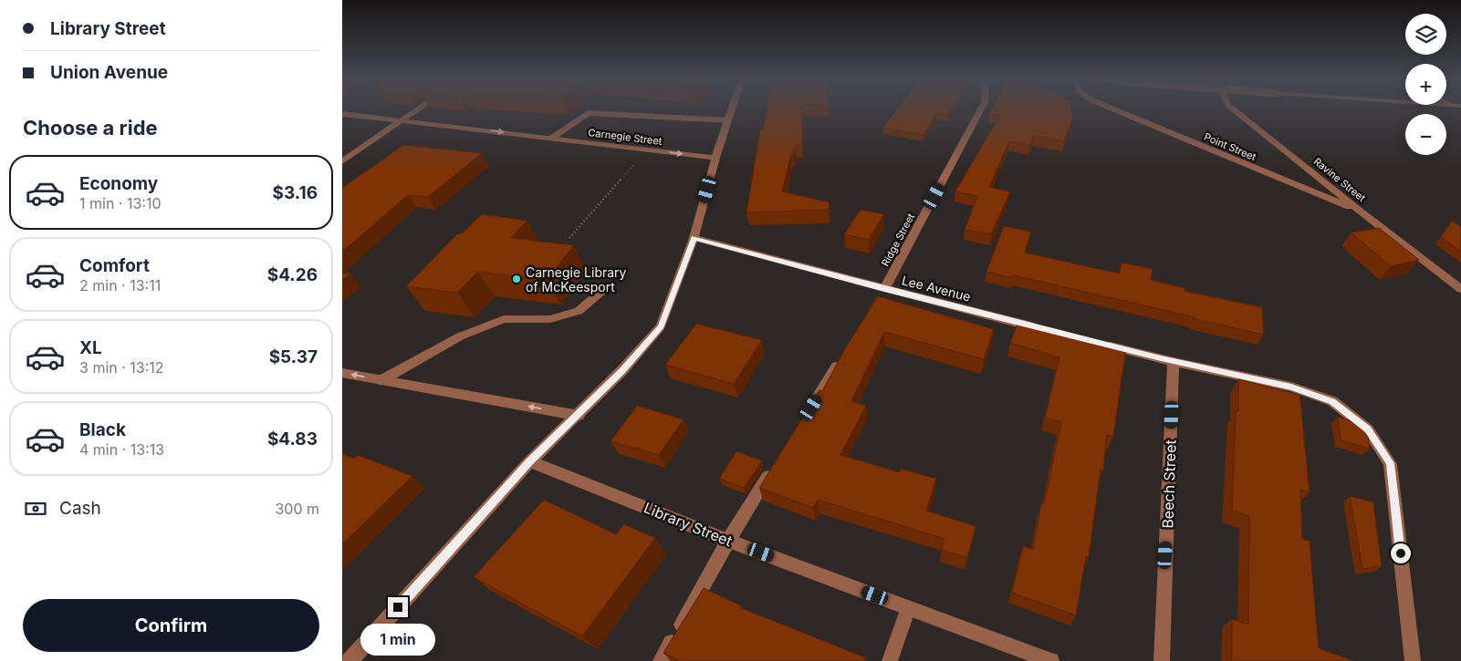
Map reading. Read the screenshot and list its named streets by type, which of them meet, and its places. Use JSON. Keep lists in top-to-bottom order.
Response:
{
  "streets": {
    "street": [
      "Carnegie Street",
      "Point Street",
      "Ravine Street",
      "Ridge Street",
      "Lee Avenue",
      "Beech Street",
      "Library Street"
    ]
  },
  "crossings": [
    ["Point Street", "Ravine Street"],
    ["Ridge Street", "Lee Avenue"]
  ],
  "places": ["Carnegie Library of McKeesport"],
  "page": {
    "banner": ["Library Street", "Union Avenue"],
    "map_buttons": ["+", "−"],
    "heading": "Choose a ride",
    "list": [
      {
        "name": "Economy",
        "note": "1 min · 13:10",
        "value": "$3.16"
      },
      {
        "name": "Comfort",
        "note": "2 min · 13:11",
        "value": "$4.26"
      },
      {
        "name": "XL",
        "note": "3 min · 13:12",
        "value": "$5.37"
      },
      {
        "name": "Black",
        "note": "4 min · 13:13",
        "value": "$4.83"
      }
    ],
    "pay": ["Cash", "300 m"],
    "buttons": "Confirm",
    "bubble": "1 min"
  }
}
